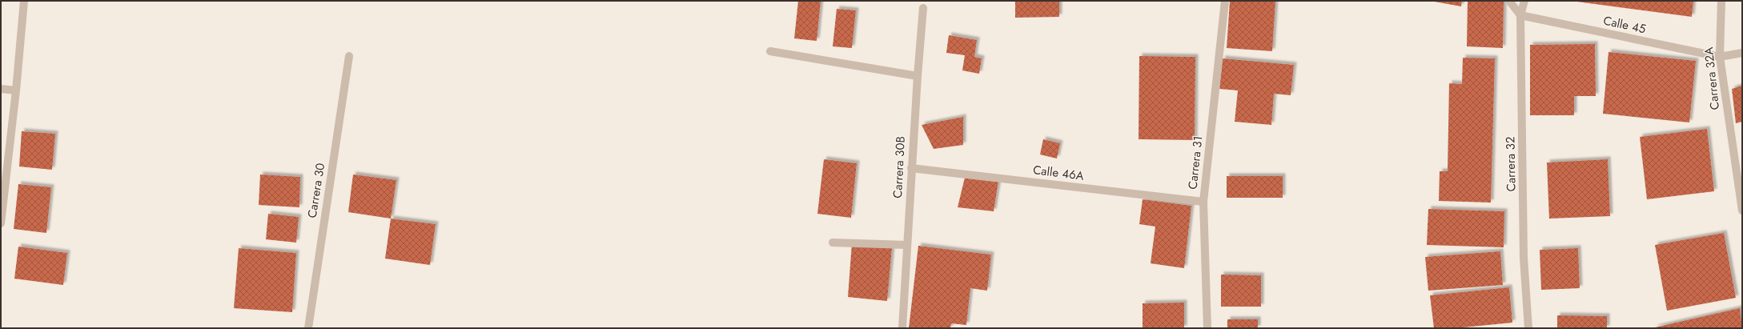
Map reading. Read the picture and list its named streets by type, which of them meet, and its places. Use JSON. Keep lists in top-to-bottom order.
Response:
{
  "streets": {
    "street": [
      "Calle 45",
      "Carrera 32A",
      "Carrera 31",
      "Carrera 32",
      "Carrera 30B",
      "Calle 46A",
      "Carrera 30"
    ]
  },
  "crossings": [
    ["Calle 45", "Carrera 32A"],
    ["Calle 45", "Carrera 32"],
    ["Carrera 31", "Calle 46A"],
    ["Carrera 30B", "Calle 46A"]
  ]
}
